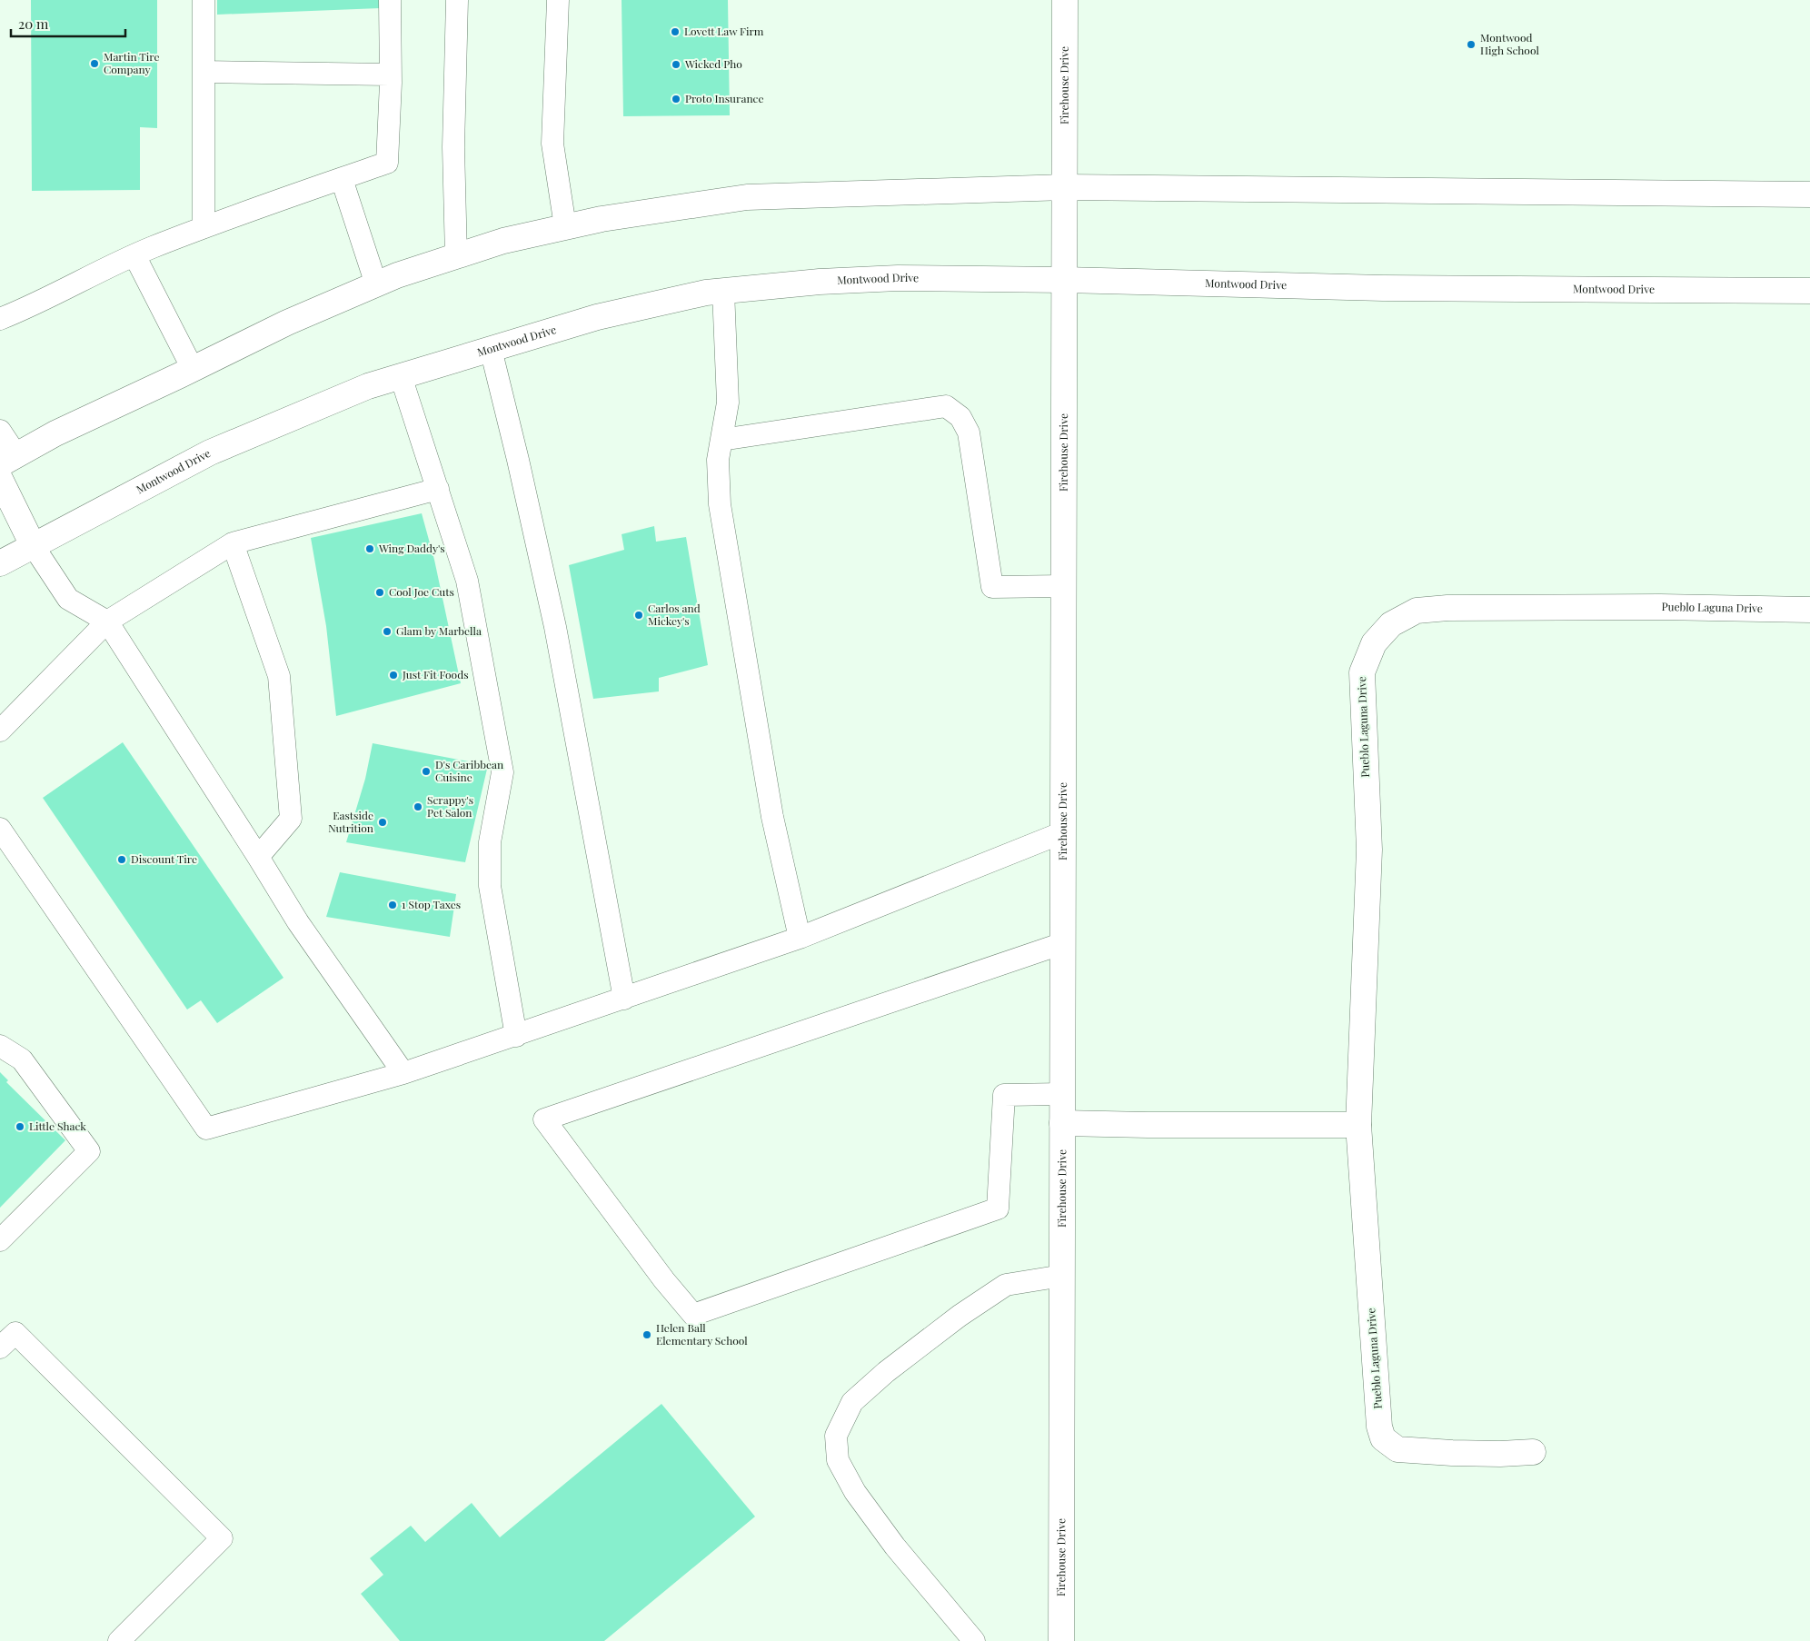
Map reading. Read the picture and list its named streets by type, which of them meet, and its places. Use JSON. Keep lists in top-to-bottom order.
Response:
{
  "streets": {
    "main road": ["Firehouse Drive", "Montwood Drive", "Pueblo Laguna Drive"]
  },
  "crossings": [
    ["Firehouse Drive", "Montwood Drive"]
  ],
  "places": [
    "Lovett Law Firm",
    "Montwood High School",
    "Martin Tire Company",
    "Wicked Pho",
    "Proto Insurance",
    "Wing Daddy's",
    "Cool Joe Cuts",
    "Carlos and Mickey's",
    "Glam by Marbella",
    "Just Fit Foods",
    "D's Caribbean Cuisine",
    "Scrappy's Pet Salon",
    "Eastside Nutrition",
    "Discount Tire",
    "1 Stop Taxes",
    "Little Shack",
    "Helen Ball Elementary School"
  ],
  "scale_bar": "20 m"
}
